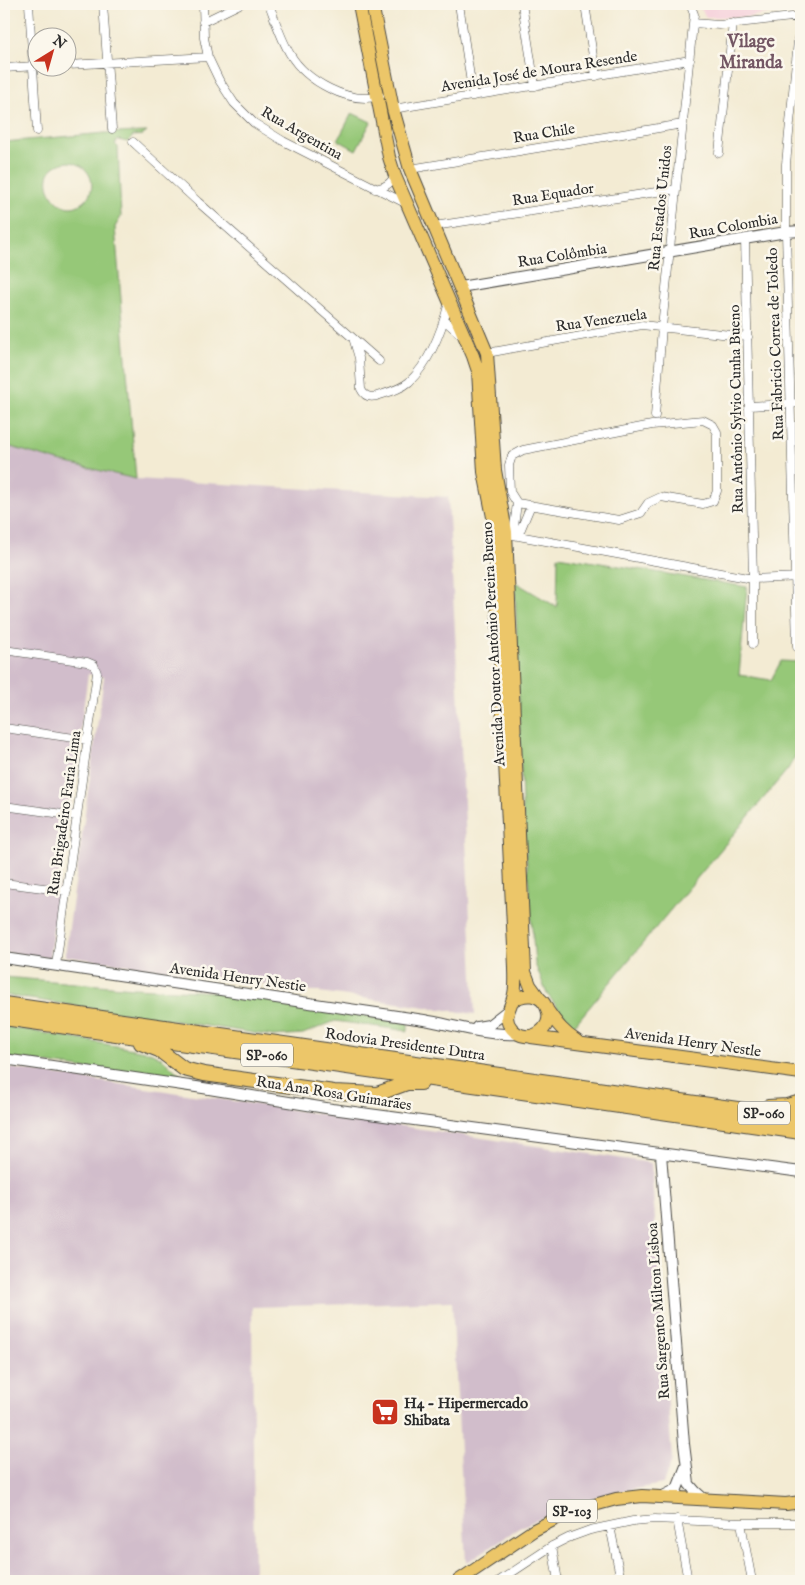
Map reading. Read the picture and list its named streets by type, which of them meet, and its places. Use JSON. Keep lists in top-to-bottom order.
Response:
{
  "streets": {
    "highway": ["Rodovia Presidente Dutra", "SP-060"],
    "main road": ["Avenida Doutor Antônio Pereira Bueno", "Avenida Henry Nestle", "SP-103"],
    "street": [
      "Avenida José de Moura Resende",
      "Rua Argentina",
      "Rua Chile",
      "Rua Equador",
      "Rua Estados Unidos",
      "Rua Colombia",
      "Rua Colômbia",
      "Rua Venezuela",
      "Rua Fabricio Correa de Toledo",
      "Rua Antônio Sylvio Cunha Bueno",
      "Rua Brigadeiro Faria Lima",
      "Avenida Henry Nestie",
      "Rua Ana Rosa Guimarães",
      "Rua Sargento Milton Lisboa"
    ]
  },
  "crossings": [
    ["Avenida José de Moura Resende", "Rua Estados Unidos"],
    ["Avenida José de Moura Resende", "Avenida Doutor Antônio Pereira Bueno"],
    ["Rua Argentina", "Avenida Doutor Antônio Pereira Bueno"],
    ["Rua Chile", "Rua Estados Unidos"],
    ["Rua Chile", "Avenida Doutor Antônio Pereira Bueno"],
    ["Rua Equador", "Rua Estados Unidos"],
    ["Rua Equador", "Avenida Doutor Antônio Pereira Bueno"],
    ["Rua Estados Unidos", "Rua Colombia"],
    ["Rua Estados Unidos", "Rua Colômbia"],
    ["Rua Estados Unidos", "Rua Venezuela"],
    ["Rua Colombia", "Rua Colômbia"],
    ["Rua Colombia", "Rua Fabricio Correa de Toledo"],
    ["Rua Colombia", "Rua Antônio Sylvio Cunha Bueno"],
    ["Rua Colômbia", "Avenida Doutor Antônio Pereira Bueno"],
    ["Rua Venezuela", "Rua Antônio Sylvio Cunha Bueno"],
    ["Rua Venezuela", "Avenida Doutor Antônio Pereira Bueno"],
    ["Avenida Doutor Antônio Pereira Bueno", "Avenida Henry Nestie"],
    ["Avenida Doutor Antônio Pereira Bueno", "Avenida Henry Nestle"],
    ["Rua Brigadeiro Faria Lima", "Avenida Henry Nestie"],
    ["Avenida Henry Nestie", "Avenida Henry Nestle"],
    ["Rua Ana Rosa Guimarães", "Rua Sargento Milton Lisboa"],
    ["Rua Sargento Milton Lisboa", "SP-103"]
  ],
  "districts": ["Vilage Miranda"],
  "places": {
    "supermarket": ["H4 - Hipermercado Shibata"]
  },
  "north": "top right"
}
